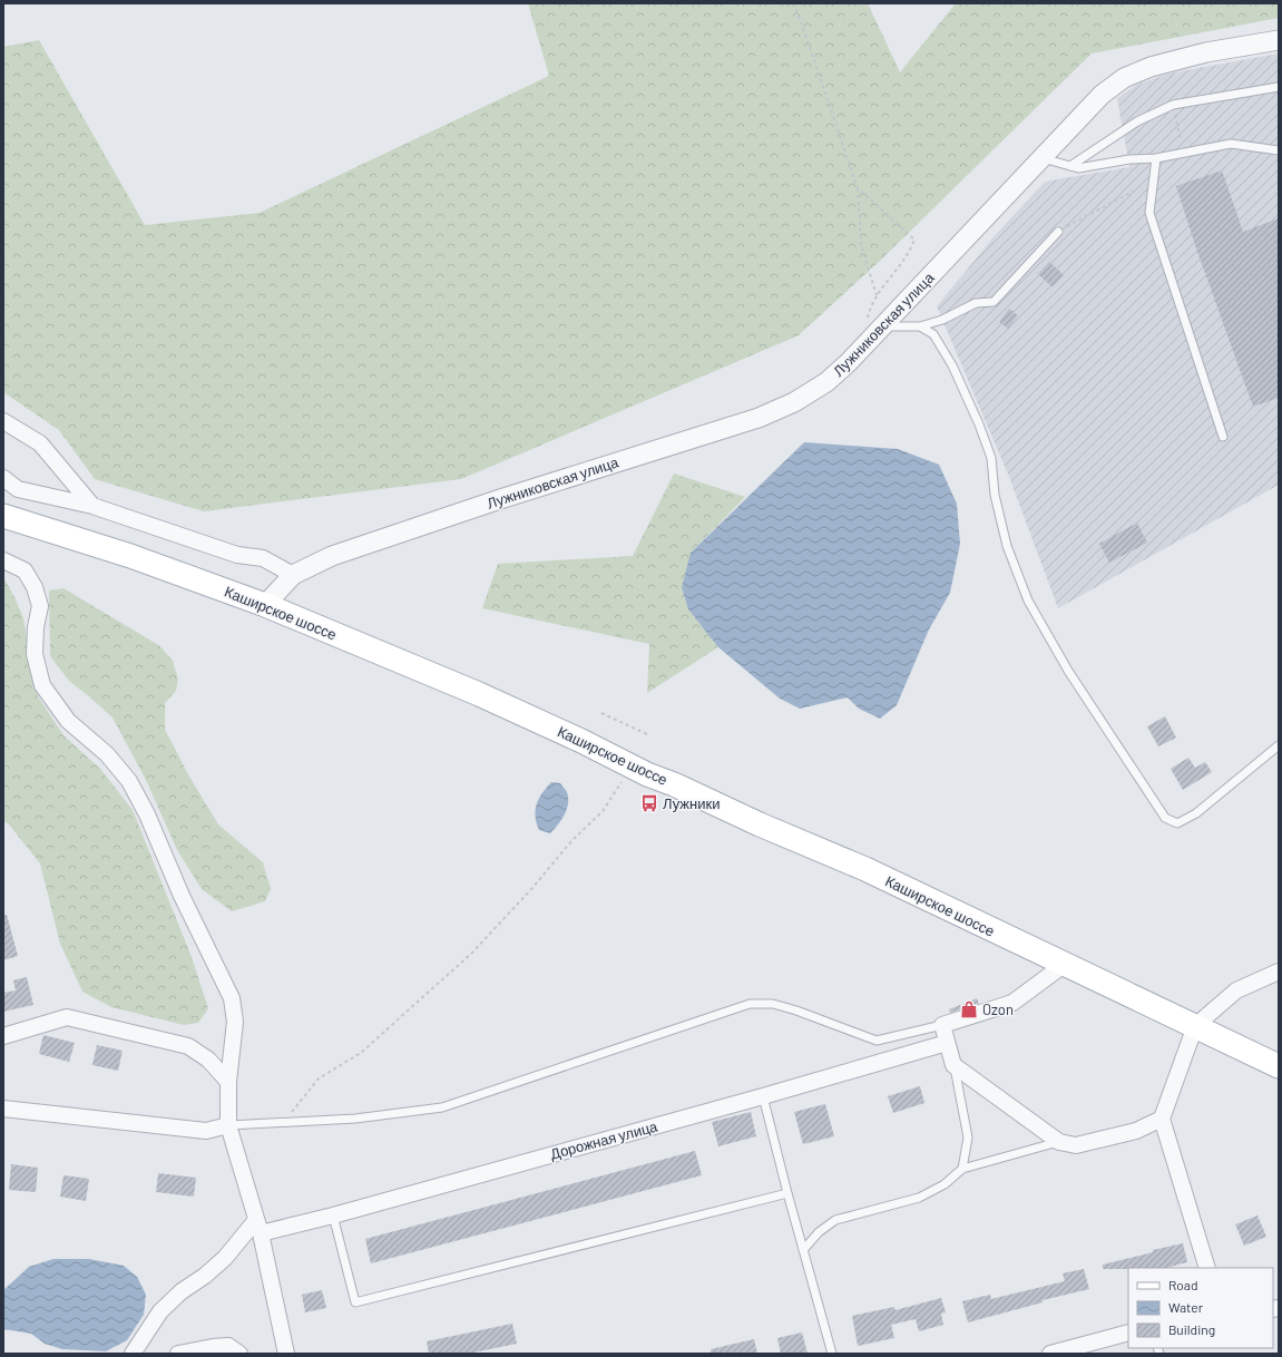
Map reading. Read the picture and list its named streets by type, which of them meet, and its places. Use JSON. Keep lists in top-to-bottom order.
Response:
{
  "streets": {
    "main road": ["Каширское шоссе"],
    "street": ["Лужниковская улица", "Дорожная улица"]
  },
  "crossings": [
    ["Лужниковская улица", "Каширское шоссе"]
  ],
  "places": {
    "bus stop": ["Лужники"],
    "shop": ["Ozon"]
  },
  "legend": ["Road", "Water", "Building"]
}
